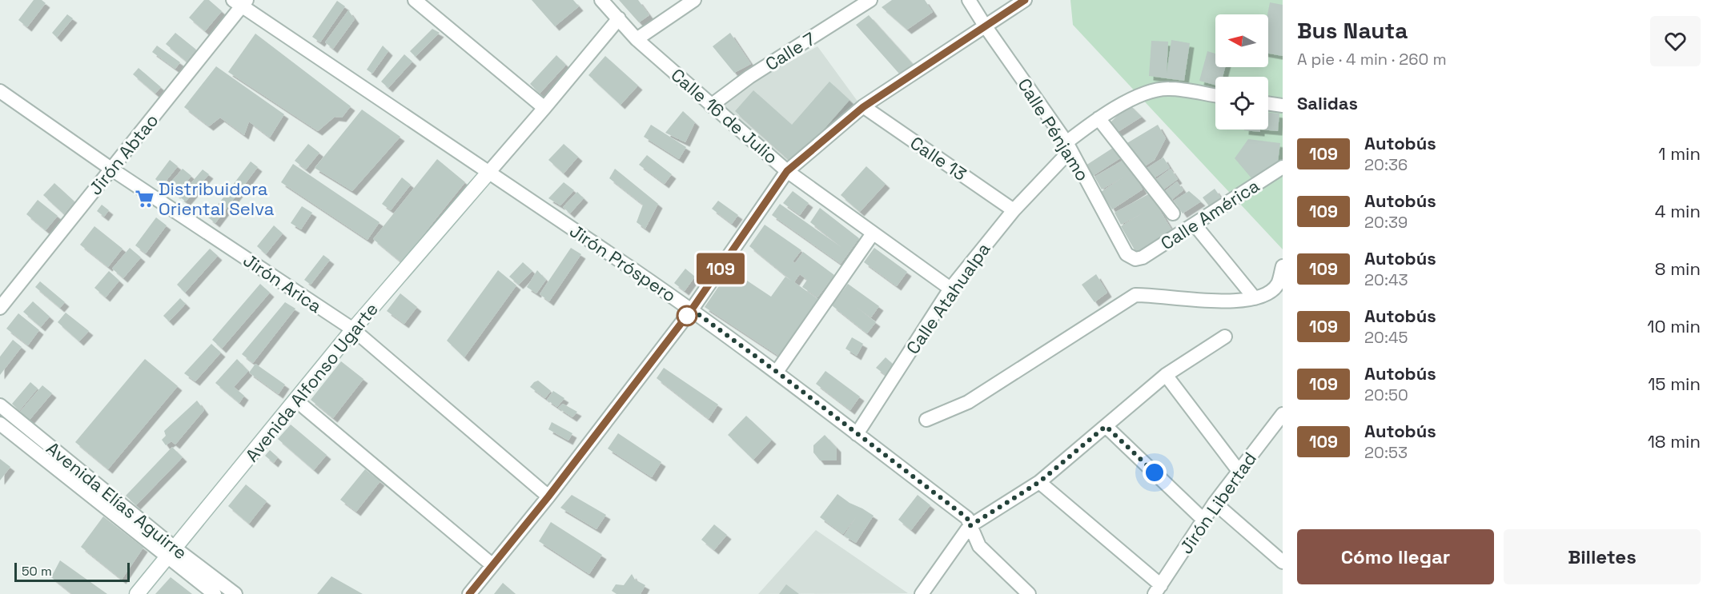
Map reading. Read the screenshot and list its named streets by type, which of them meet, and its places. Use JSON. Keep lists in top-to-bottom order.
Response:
{
  "streets": {
    "main road": ["Avenida Alfonso Ugarte"],
    "street": [
      "Calle 7",
      "Calle 16 de Julio",
      "Calle Pénjamo",
      "Jirón Abtao",
      "Calle 13",
      "Calle América",
      "Jirón Próspero",
      "Jirón Arica",
      "Calle Atahualpa",
      "Avenida Elías Aguirre",
      "Jirón Libertad"
    ]
  },
  "crossings": [
    ["Calle 7", "Calle 16 de Julio"],
    ["Calle 16 de Julio", "Calle Atahualpa"],
    ["Calle Pénjamo", "Calle América"],
    ["Calle Pénjamo", "Calle Atahualpa"],
    ["Jirón Abtao", "Jirón Próspero"],
    ["Jirón Abtao", "Jirón Arica"],
    ["Calle 13", "Calle Atahualpa"],
    ["Jirón Próspero", "Calle Atahualpa"],
    ["Jirón Próspero", "Avenida Alfonso Ugarte"],
    ["Jirón Arica", "Avenida Alfonso Ugarte"],
    ["Avenida Alfonso Ugarte", "Avenida Elías Aguirre"]
  ],
  "places": {
    "supermarket": ["Distribuidora Oriental Selva"]
  },
  "lines": ["bus line 109"],
  "scale_bar": "50 m",
  "north": "left",
  "page": {
    "on_map": "109",
    "heading": [
      ["Bus Nauta", "A pie · 4 min · 260 m"],
      "Salidas"
    ],
    "list": [
      {
        "mark": "109",
        "name": "Autobús",
        "note": "20:36",
        "value": "1 min"
      },
      {
        "mark": "109",
        "name": "Autobús",
        "note": "20:39",
        "value": "4 min"
      },
      {
        "mark": "109",
        "name": "Autobús",
        "note": "20:43",
        "value": "8 min"
      },
      {
        "mark": "109",
        "name": "Autobús",
        "note": "20:45",
        "value": "10 min"
      },
      {
        "mark": "109",
        "name": "Autobús",
        "note": "20:50",
        "value": "15 min"
      },
      {
        "mark": "109",
        "name": "Autobús",
        "note": "20:53",
        "value": "18 min"
      }
    ],
    "buttons": ["Cómo llegar", "Billetes"],
    "scale": "50 m"
  }
}
